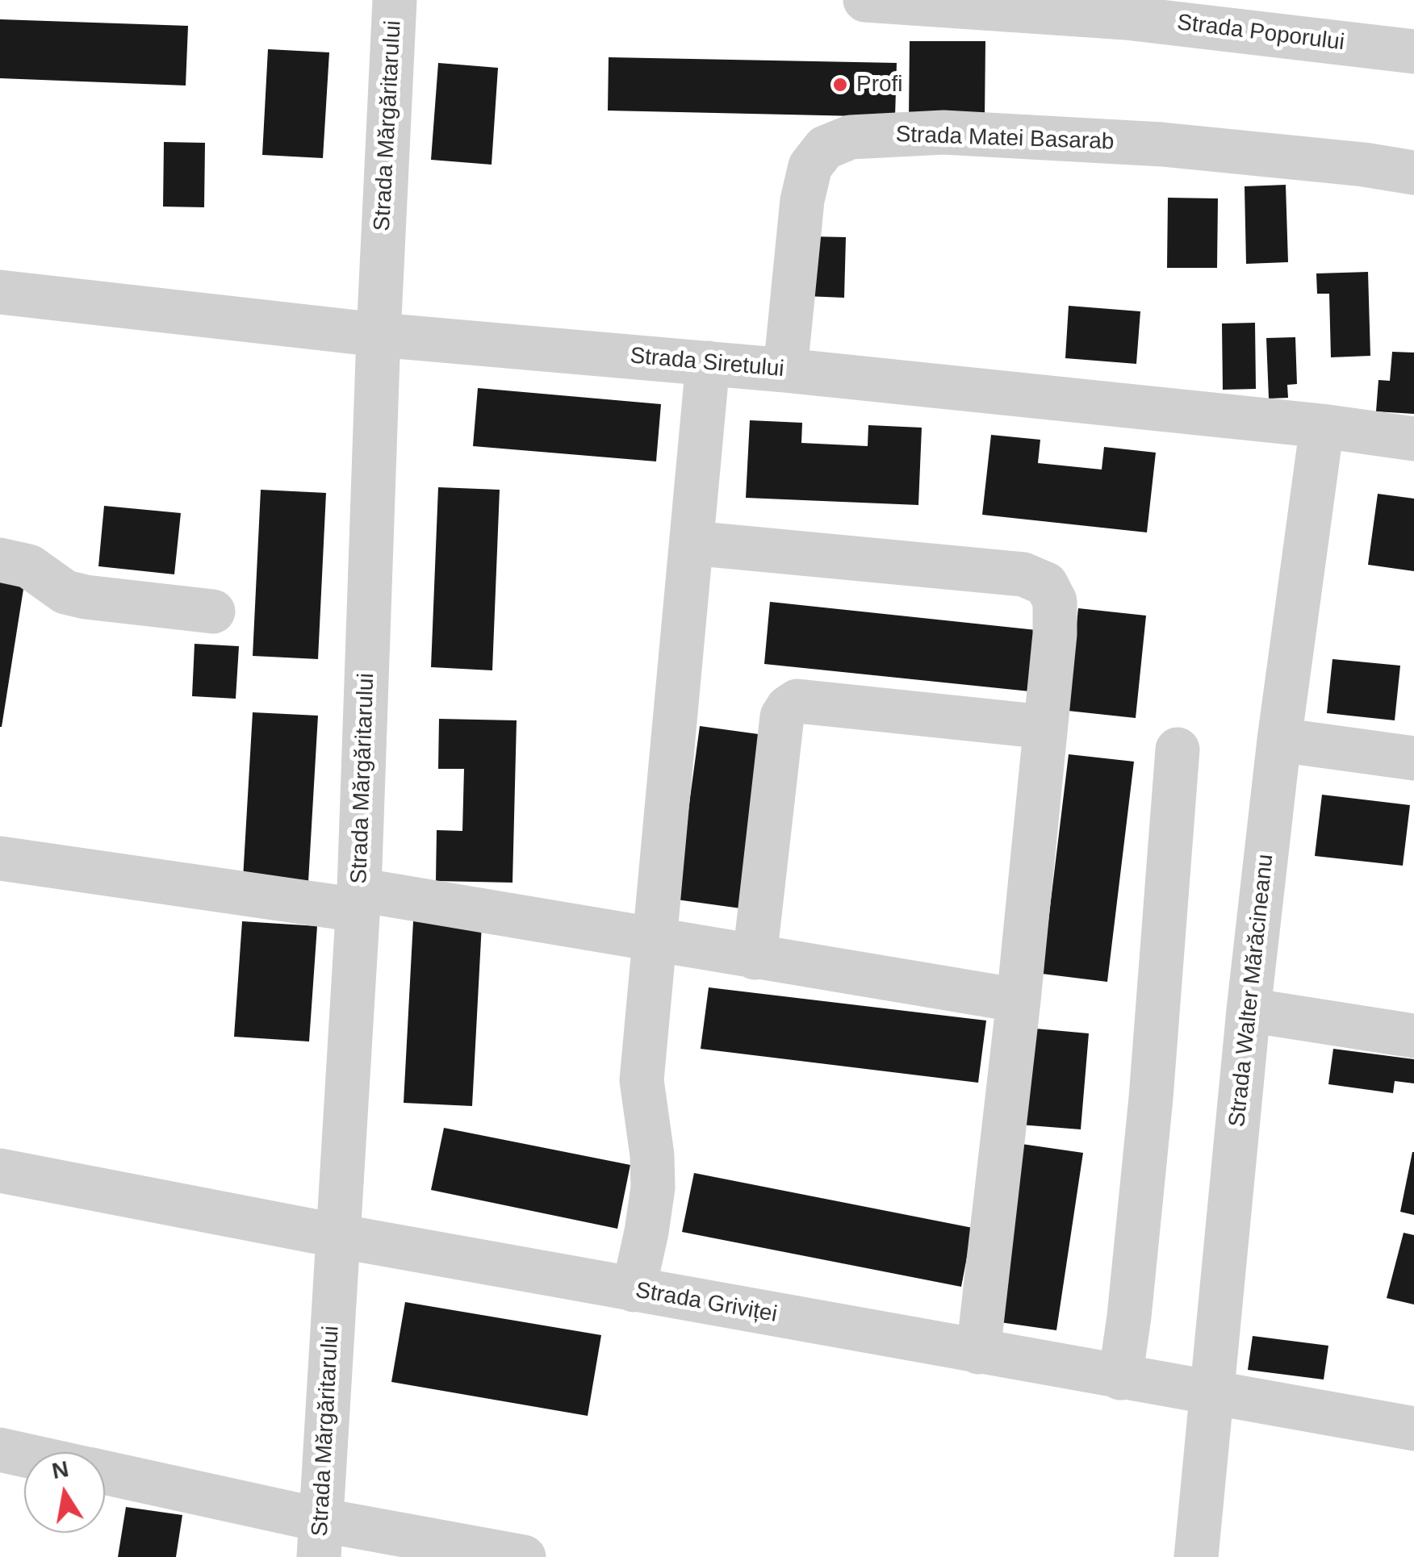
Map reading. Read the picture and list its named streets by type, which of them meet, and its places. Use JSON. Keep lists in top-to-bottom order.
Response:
{
  "streets": {
    "street": [
      "Strada Poporului",
      "Strada Mărgăritarului",
      "Strada Matei Basarab",
      "Strada Siretului",
      "Strada Walter Mărăcineanu",
      "Strada Griviței"
    ]
  },
  "crossings": [
    ["Strada Mărgăritarului", "Strada Siretului"],
    ["Strada Mărgăritarului", "Strada Griviței"],
    ["Strada Matei Basarab", "Strada Siretului"],
    ["Strada Siretului", "Strada Walter Mărăcineanu"],
    ["Strada Walter Mărăcineanu", "Strada Griviței"]
  ],
  "places": ["Profi"],
  "north": "top"
}
